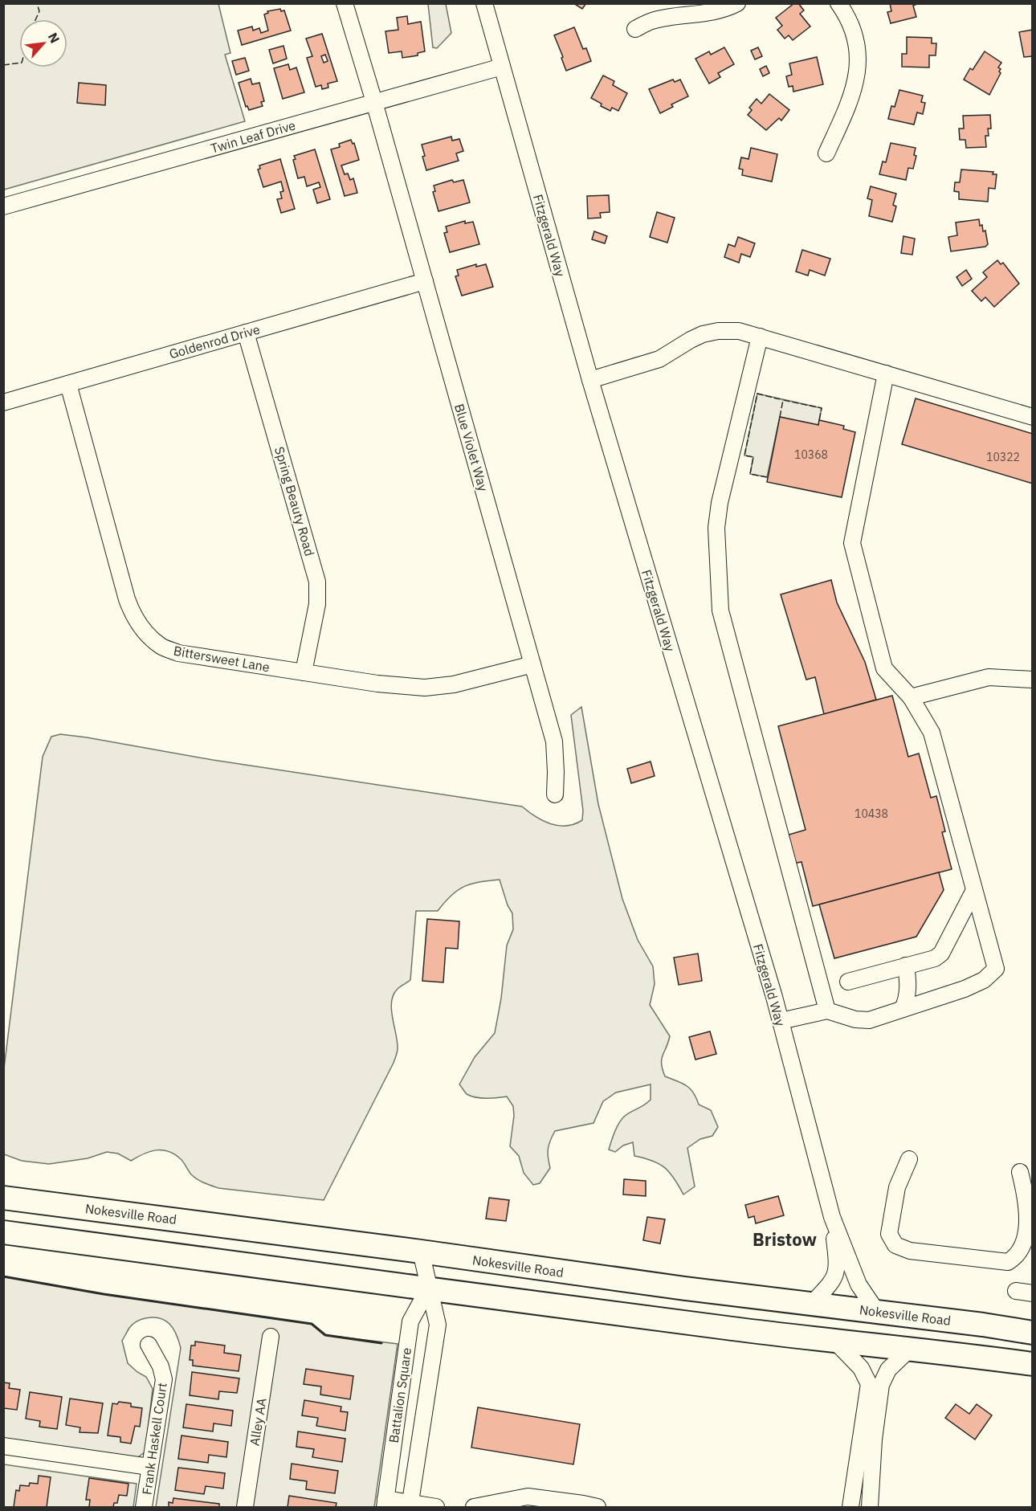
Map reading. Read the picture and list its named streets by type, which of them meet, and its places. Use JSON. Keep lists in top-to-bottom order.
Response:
{
  "streets": {
    "highway": ["Nokesville Road"],
    "street": [
      "Twin Leaf Drive",
      "Fitzgerald Way",
      "Goldenrod Drive",
      "Blue Violet Way",
      "Spring Beauty Road",
      "Bittersweet Lane",
      "Battalion Square",
      "Alley AA",
      "Frank Haskell Court"
    ]
  },
  "crossings": [
    ["Twin Leaf Drive", "Fitzgerald Way"],
    ["Twin Leaf Drive", "Blue Violet Way"],
    ["Fitzgerald Way", "Nokesville Road"],
    ["Goldenrod Drive", "Blue Violet Way"],
    ["Goldenrod Drive", "Spring Beauty Road"],
    ["Goldenrod Drive", "Bittersweet Lane"],
    ["Blue Violet Way", "Bittersweet Lane"],
    ["Spring Beauty Road", "Bittersweet Lane"],
    ["Nokesville Road", "Battalion Square"]
  ],
  "districts": ["Bristow"],
  "house_numbers": ["10368", "10322", "10438"],
  "north": "top right"
}
